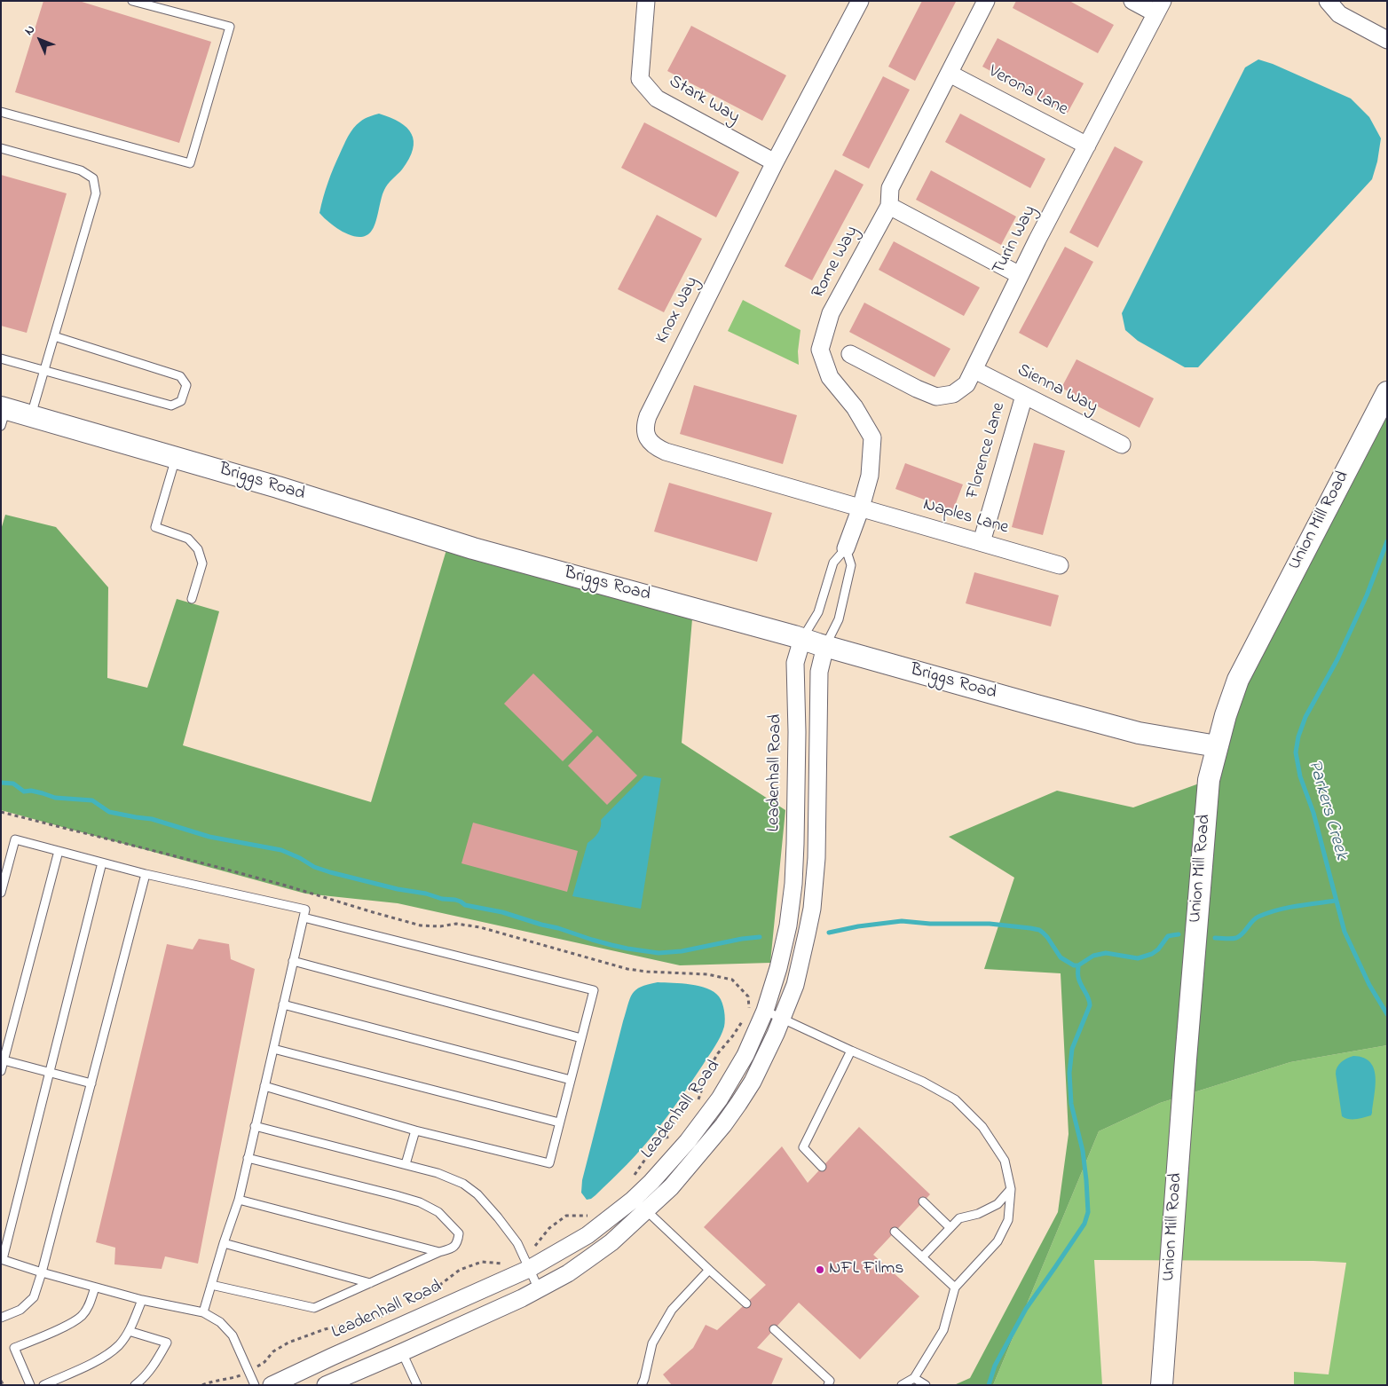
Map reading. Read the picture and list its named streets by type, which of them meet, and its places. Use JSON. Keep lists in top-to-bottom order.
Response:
{
  "streets": {
    "street": [
      "Verona Lane",
      "Stark Way",
      "Turin Way",
      "Rome Way",
      "Knox Way",
      "Sienna Way",
      "Florence Lane",
      "Briggs Road",
      "Naples Lane",
      "Union Mill Road",
      "Leadenhall Road"
    ]
  },
  "crossings": [
    ["Verona Lane", "Turin Way"],
    ["Verona Lane", "Rome Way"],
    ["Stark Way", "Knox Way"],
    ["Turin Way", "Sienna Way"],
    ["Rome Way", "Knox Way"],
    ["Rome Way", "Naples Lane"],
    ["Knox Way", "Naples Lane"],
    ["Sienna Way", "Florence Lane"],
    ["Florence Lane", "Naples Lane"],
    ["Briggs Road", "Union Mill Road"],
    ["Briggs Road", "Leadenhall Road"]
  ],
  "water": ["Parkers Creek"],
  "places": ["NFL Films"],
  "north": "top left"
}
